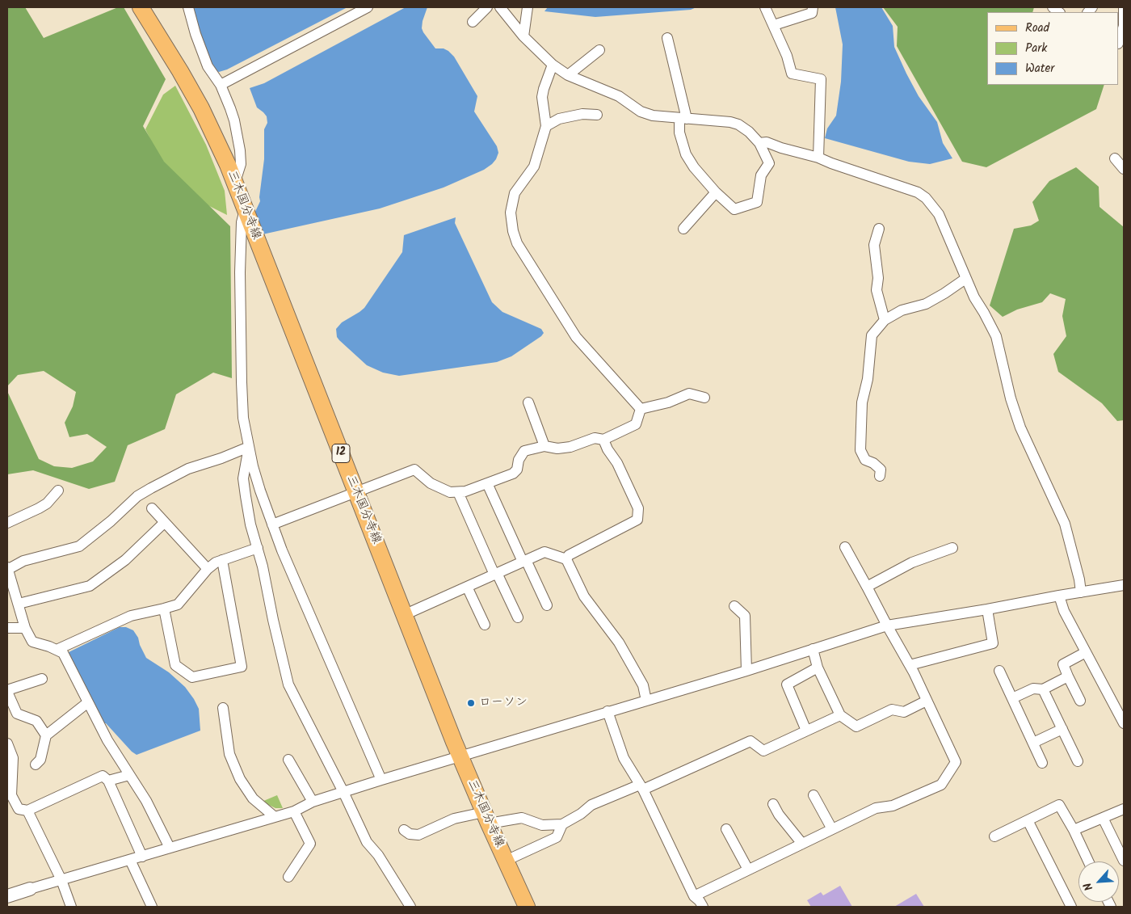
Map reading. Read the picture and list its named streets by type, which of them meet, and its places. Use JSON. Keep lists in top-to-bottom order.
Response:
{
  "streets": {
    "main road": ["三木国分寺線", "12"]
  },
  "places": ["ローソン"],
  "legend": ["Road", "Park", "Water"],
  "north": "bottom left"
}
